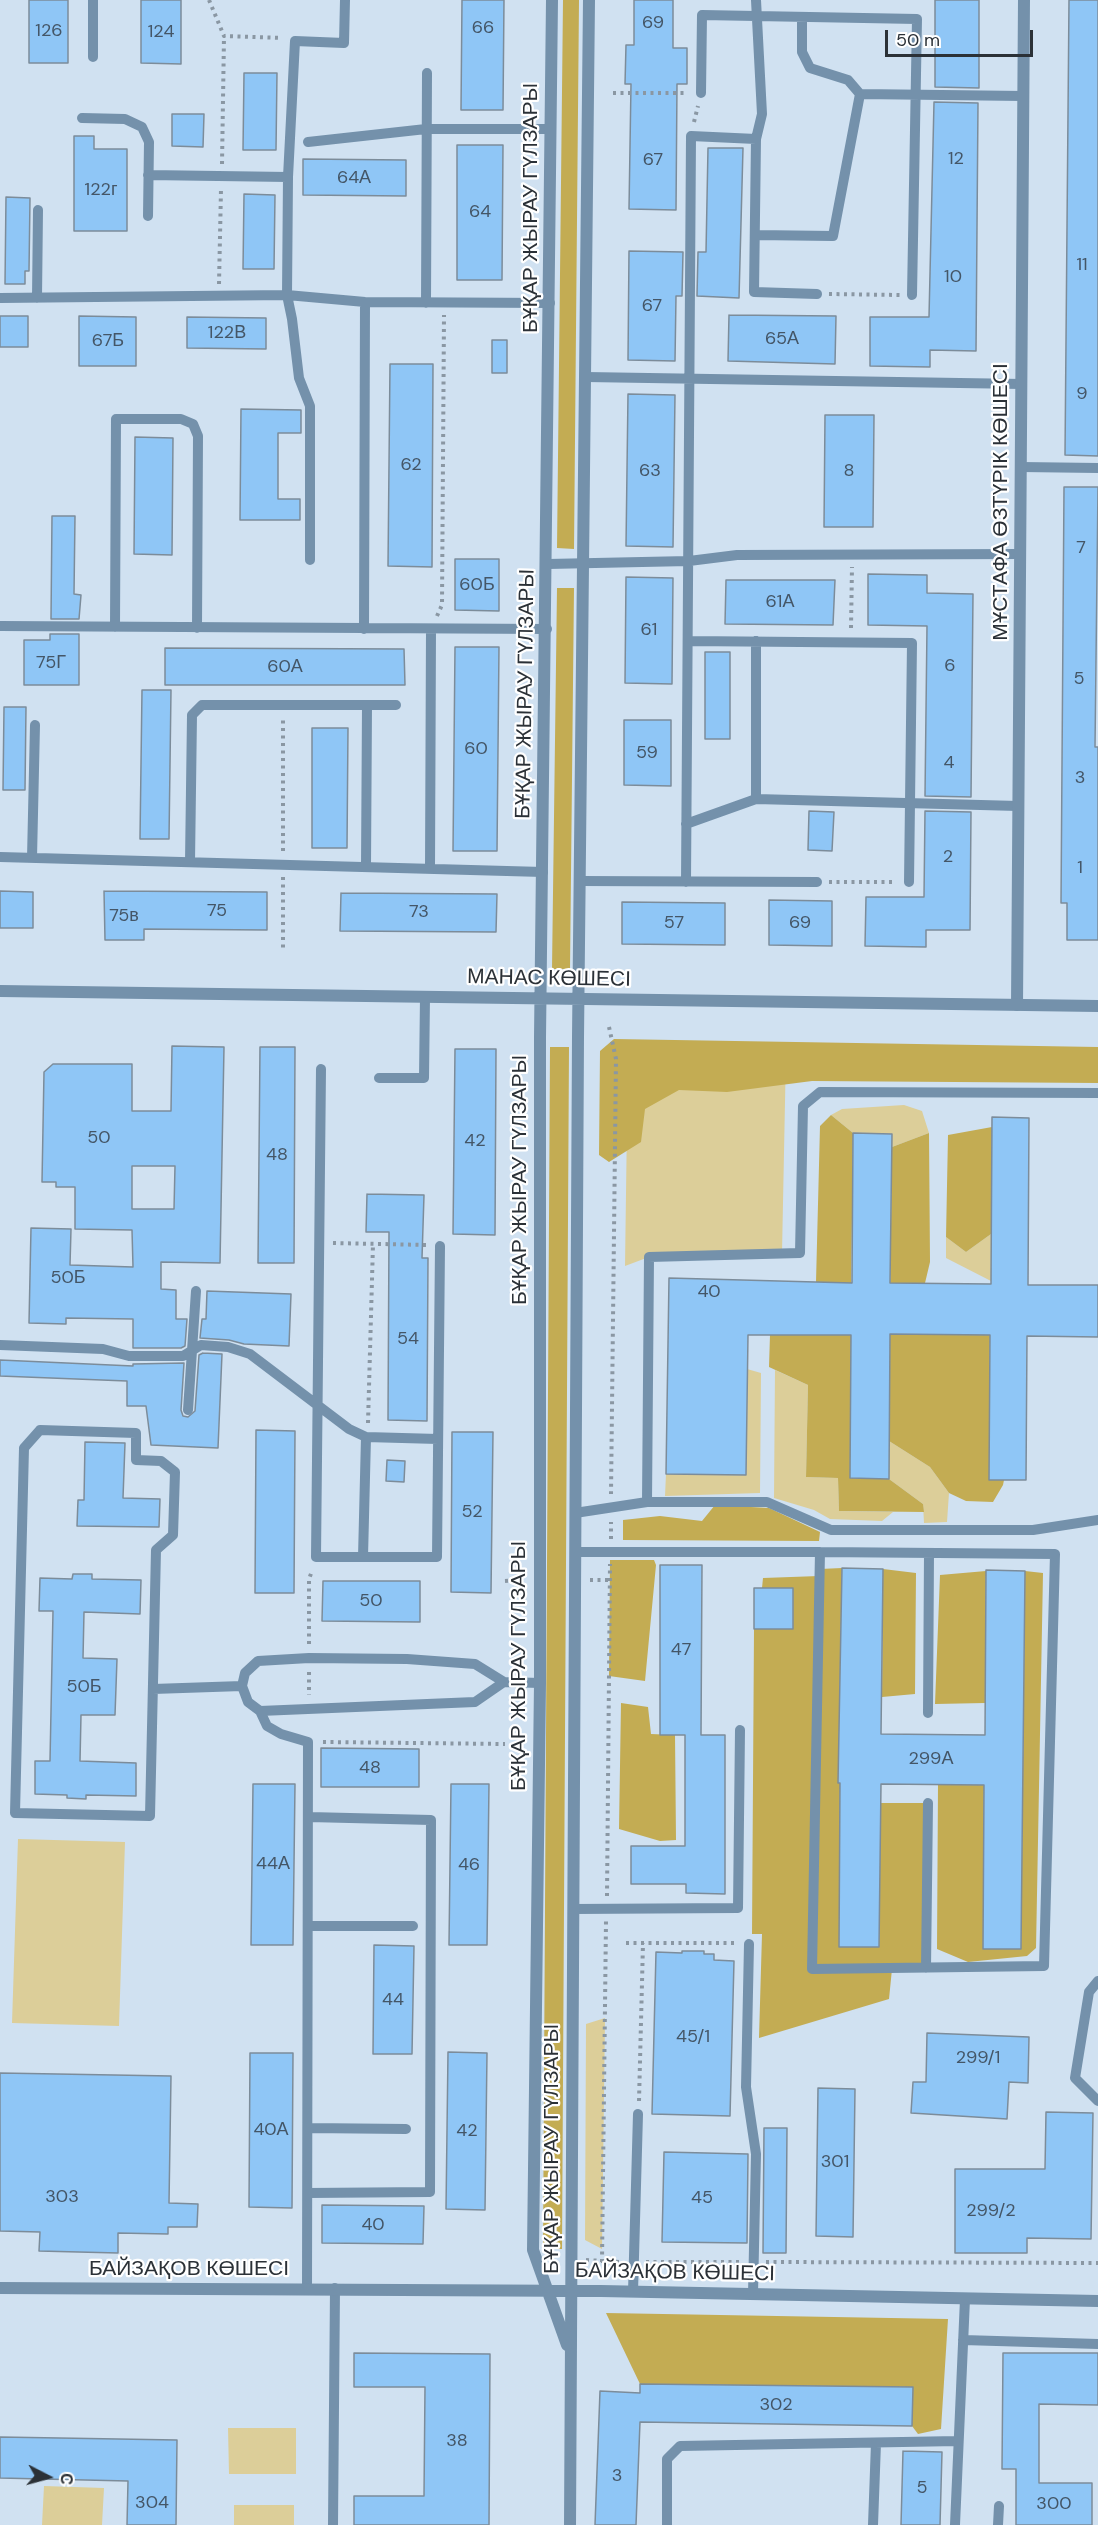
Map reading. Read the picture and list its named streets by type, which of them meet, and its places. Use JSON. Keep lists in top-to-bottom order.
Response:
{
  "streets": {
    "street": [
      "БҰҚАР ЖЫРАУ ГҮЛЗАРЫ",
      "МҰСТАФА ӨЗТҮРІК КӨШЕСІ",
      "МАНАС КӨШЕСІ",
      "БАЙЗАҚОВ КӨШЕСІ"
    ]
  },
  "crossings": [
    ["БҰҚАР ЖЫРАУ ГҮЛЗАРЫ", "МАНАС КӨШЕСІ"],
    ["БҰҚАР ЖЫРАУ ГҮЛЗАРЫ", "БАЙЗАҚОВ КӨШЕСІ"],
    ["МҰСТАФА ӨЗТҮРІК КӨШЕСІ", "МАНАС КӨШЕСІ"]
  ],
  "house_numbers": [
    "69",
    "66",
    "126",
    "124",
    "12",
    "67",
    "64А",
    "122г",
    "64",
    "11",
    "10",
    "67",
    "122В",
    "65А",
    "67Б",
    "9",
    "62",
    "63",
    "8",
    "7",
    "60Б",
    "61А",
    "61",
    "75Г",
    "6",
    "60А",
    "5",
    "60",
    "59",
    "4",
    "3",
    "2",
    "1",
    "75",
    "73",
    "75в",
    "57",
    "69",
    "50",
    "42",
    "48",
    "50Б",
    "40",
    "54",
    "52",
    "50",
    "47",
    "50Б",
    "299А",
    "48",
    "44А",
    "46",
    "44",
    "45/1",
    "299/1",
    "40А",
    "42",
    "301",
    "303",
    "45",
    "299/2",
    "40",
    "302",
    "38",
    "3",
    "5",
    "304",
    "300"
  ],
  "scale_bar": "50 m",
  "north": "right"
}
